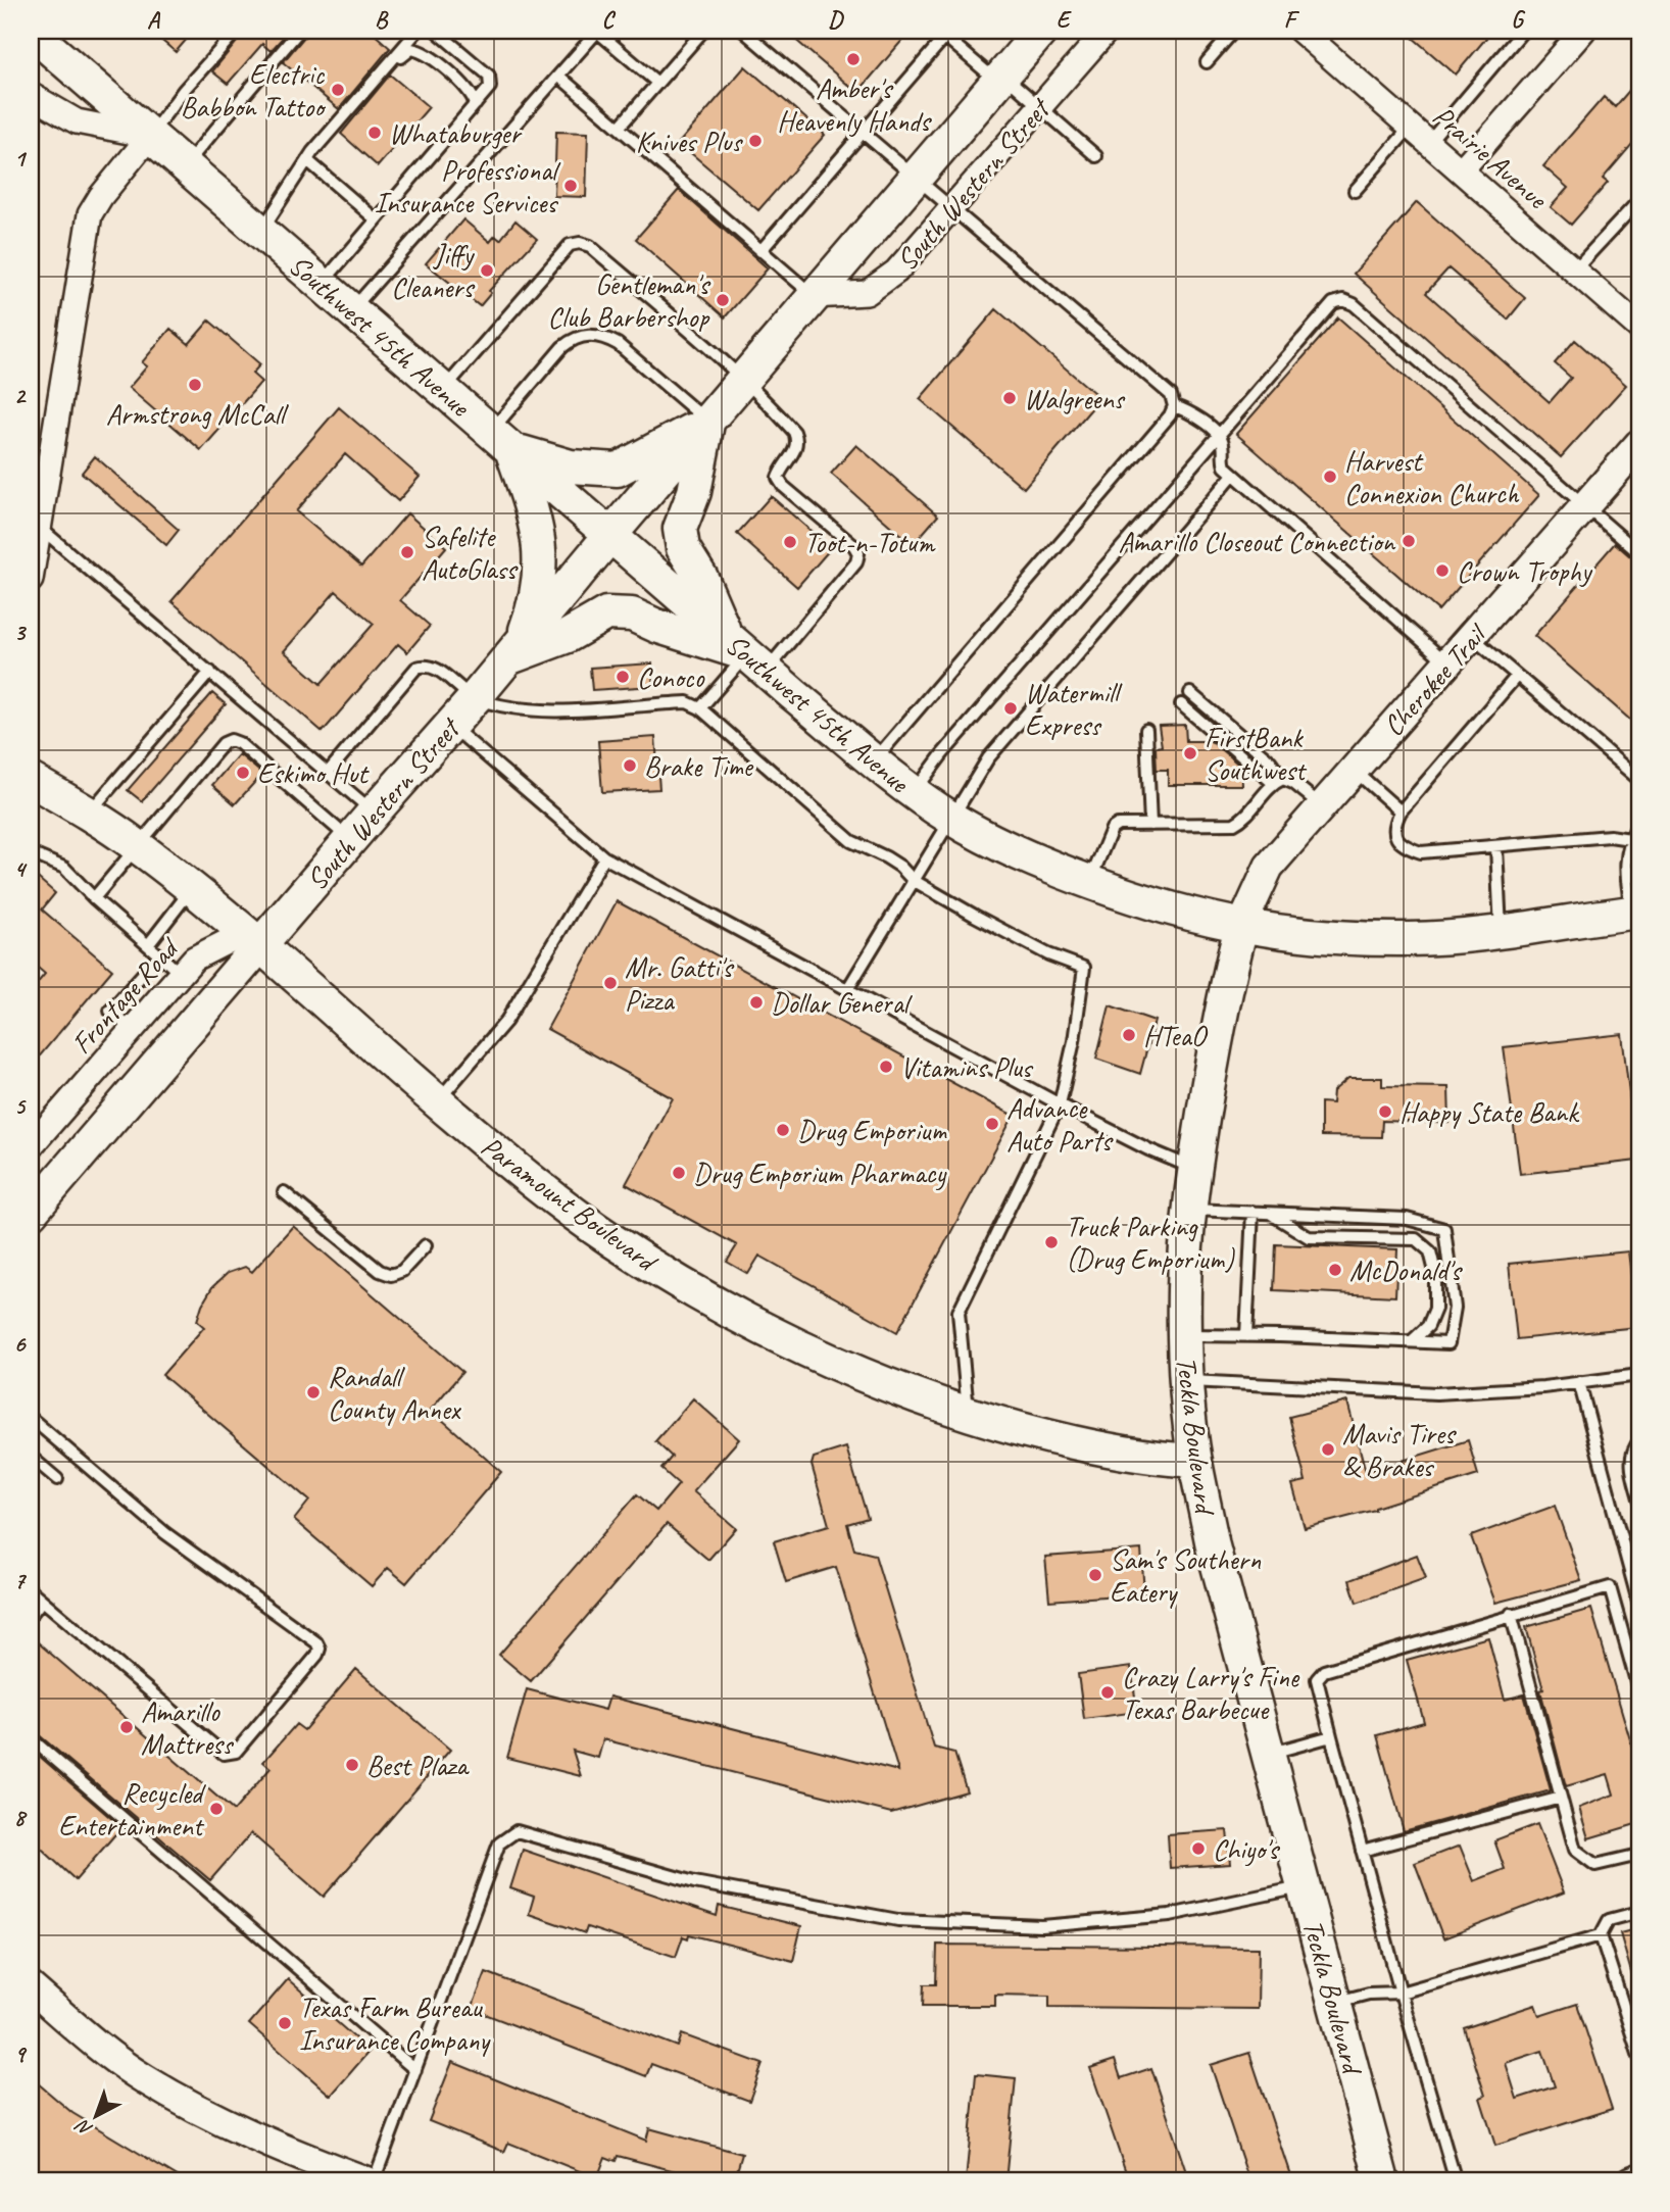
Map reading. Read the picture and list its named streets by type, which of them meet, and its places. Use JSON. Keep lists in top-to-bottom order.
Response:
{
  "streets": {
    "main road": [
      "South Western Street",
      "Southwest 45th Avenue",
      "Paramount Boulevard",
      "Teckla Boulevard"
    ],
    "street": ["Prairie Avenue", "Cherokee Trail", "Frontage Road"]
  },
  "crossings": [
    ["South Western Street", "Southwest 45th Avenue"],
    ["South Western Street", "Frontage Road"],
    ["South Western Street", "Paramount Boulevard"],
    ["Southwest 45th Avenue", "Cherokee Trail"],
    ["Southwest 45th Avenue", "Teckla Boulevard"],
    ["Cherokee Trail", "Teckla Boulevard"],
    ["Frontage Road", "Paramount Boulevard"],
    ["Paramount Boulevard", "Teckla Boulevard"]
  ],
  "places": [
    "Amber's Heavenly Hands",
    "Electric Babbon Tattoo",
    "Whataburger",
    "Knives Plus",
    "Professional Insurance Services",
    "Jiffy Cleaners",
    "Gentleman's Club Barbershop",
    "Armstrong McCall",
    "Walgreens",
    "Harvest Connexion Church",
    "Amarillo Closeout Connection",
    "Toot-n-Totum",
    "Safelite AutoGlass",
    "Crown Trophy",
    "Conoco",
    "Watermill Express",
    "FirstBank Southwest",
    "Brake Time",
    "Eskimo Hut",
    "Mr. Gatti's Pizza",
    "Dollar General",
    "HTeaO",
    "Vitamins Plus",
    "Happy State Bank",
    "Advance Auto Parts",
    "Drug Emporium",
    "Drug Emporium Pharmacy",
    "Truck Parking (Drug Emporium)",
    "McDonald's",
    "Randall County Annex",
    "Mavis Tires & Brakes",
    "Sam's Southern Eatery",
    "Crazy Larry's Fine Texas Barbecue",
    "Amarillo Mattress",
    "Best Plaza",
    "Recycled Entertainment",
    "Chiyo's",
    "Texas Farm Bureau Insurance Company"
  ],
  "north": "bottom left",
  "grid": {
    "columns": [
      "A",
      "B",
      "C",
      "D",
      "E",
      "F",
      "G"
    ],
    "rows": [
      "1",
      "2",
      "3",
      "4",
      "5",
      "6",
      "7",
      "8",
      "9"
    ]
  }
}
